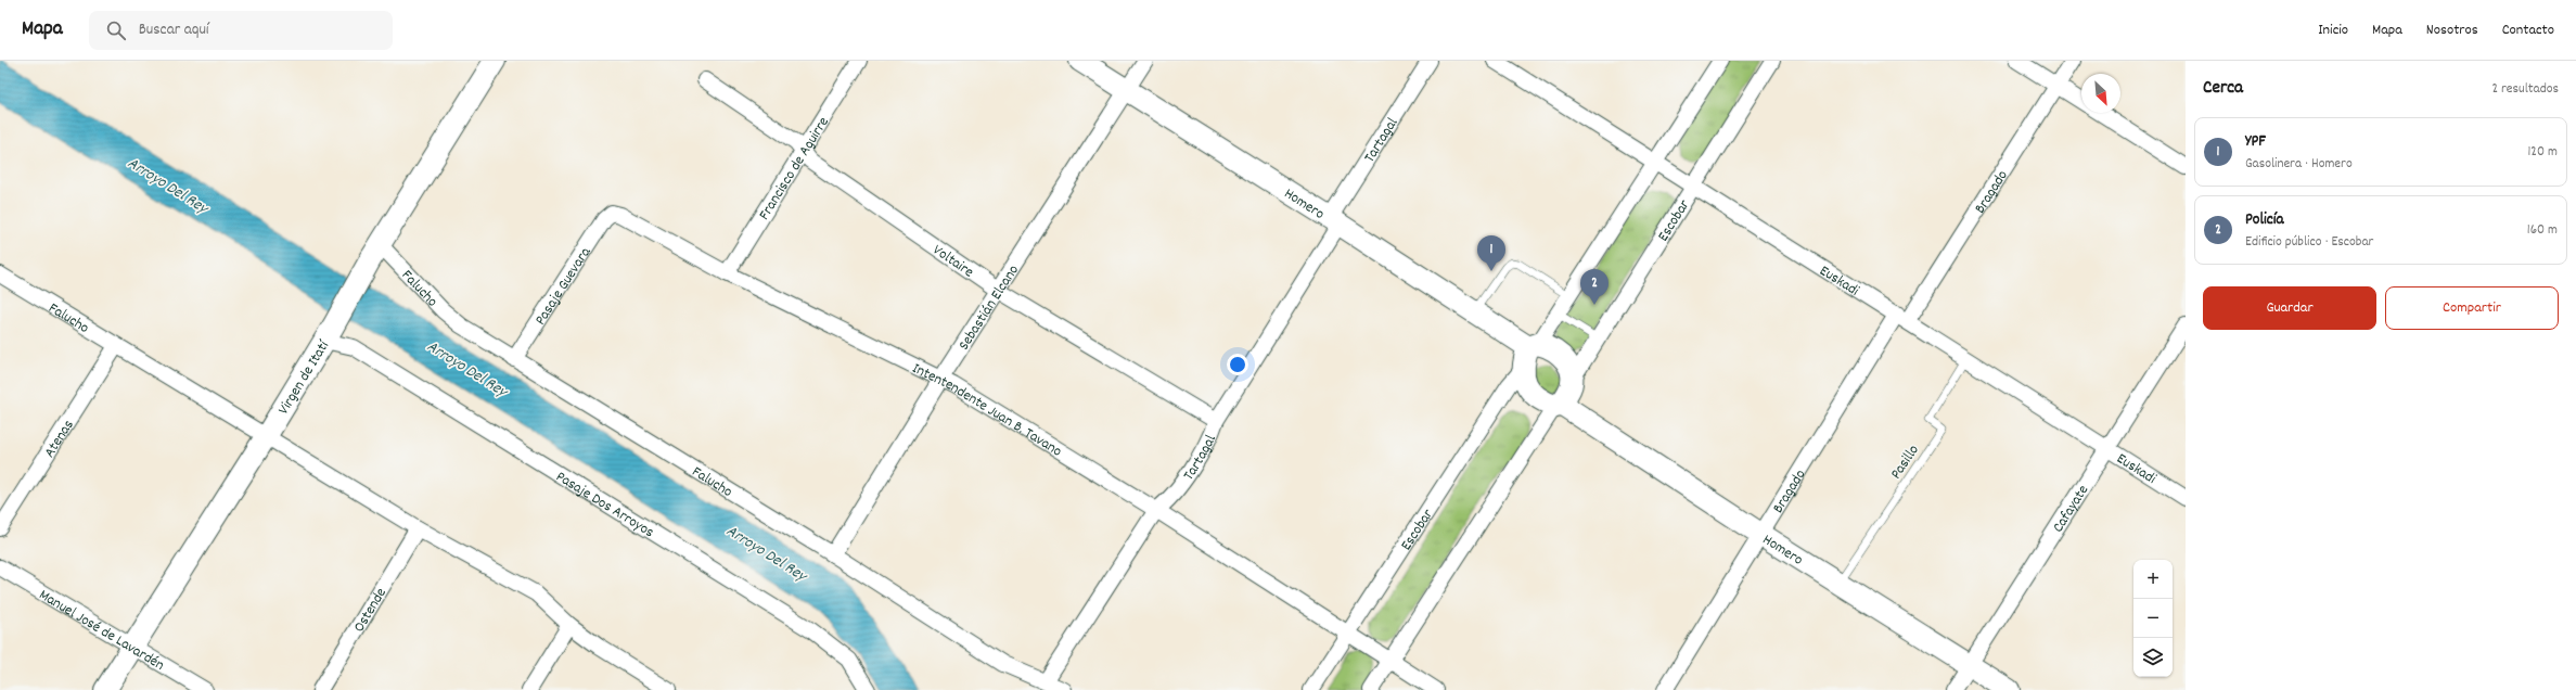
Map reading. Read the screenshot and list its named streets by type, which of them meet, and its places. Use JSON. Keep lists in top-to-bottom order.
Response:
{
  "streets": {
    "street": [
      "Tartagal",
      "Francisco de Aguirre",
      "Bragado",
      "Homero",
      "Escobar",
      "Voltaire",
      "Euskadi",
      "Pasaje Guevara",
      "Falucho",
      "Sebastián Elcano",
      "Virgen de Itatí",
      "Intentendente Juan B. Tavano",
      "Atenas",
      "Pasaje Dos Arroyos",
      "Cafayate",
      "Ostende",
      "Manuel José de Lavardén"
    ],
    "lane": ["Pasillo"]
  },
  "crossings": [
    ["Tartagal", "Homero"],
    ["Tartagal", "Voltaire"],
    ["Tartagal", "Falucho"],
    ["Tartagal", "Intentendente Juan B. Tavano"],
    ["Francisco de Aguirre", "Voltaire"],
    ["Francisco de Aguirre", "Intentendente Juan B. Tavano"],
    ["Bragado", "Homero"],
    ["Bragado", "Euskadi"],
    ["Homero", "Escobar"],
    ["Homero", "Sebastián Elcano"],
    ["Homero", "Pasillo"],
    ["Homero", "Cafayate"],
    ["Escobar", "Euskadi"],
    ["Escobar", "Intentendente Juan B. Tavano"],
    ["Voltaire", "Sebastián Elcano"],
    ["Euskadi", "Pasillo"],
    ["Euskadi", "Cafayate"],
    ["Pasaje Guevara", "Falucho"],
    ["Pasaje Guevara", "Intentendente Juan B. Tavano"],
    ["Falucho", "Sebastián Elcano"],
    ["Falucho", "Virgen de Itatí"],
    ["Falucho", "Atenas"],
    ["Falucho", "Ostende"],
    ["Sebastián Elcano", "Intentendente Juan B. Tavano"],
    ["Virgen de Itatí", "Pasaje Dos Arroyos"],
    ["Virgen de Itatí", "Manuel José de Lavardén"]
  ],
  "water": ["Arroyo Del Rey"],
  "north": "bottom right",
  "page": {
    "header": "Mapa",
    "search": "Buscar aquí",
    "nav": [
      "Inicio",
      "Mapa",
      "Nosotros",
      "Contacto"
    ],
    "heading": ["Cerca", "2 resultados"],
    "list": [
      {
        "mark": "1",
        "name": "YPF",
        "note": "Gasolinera · Homero",
        "value": "120 m"
      },
      {
        "mark": "2",
        "name": "Policía",
        "note": "Edificio público · Escobar",
        "value": "160 m"
      }
    ],
    "pins": ["1", "2"],
    "buttons": ["Guardar", "Compartir"],
    "map_buttons": ["+", "−"]
  }
}
